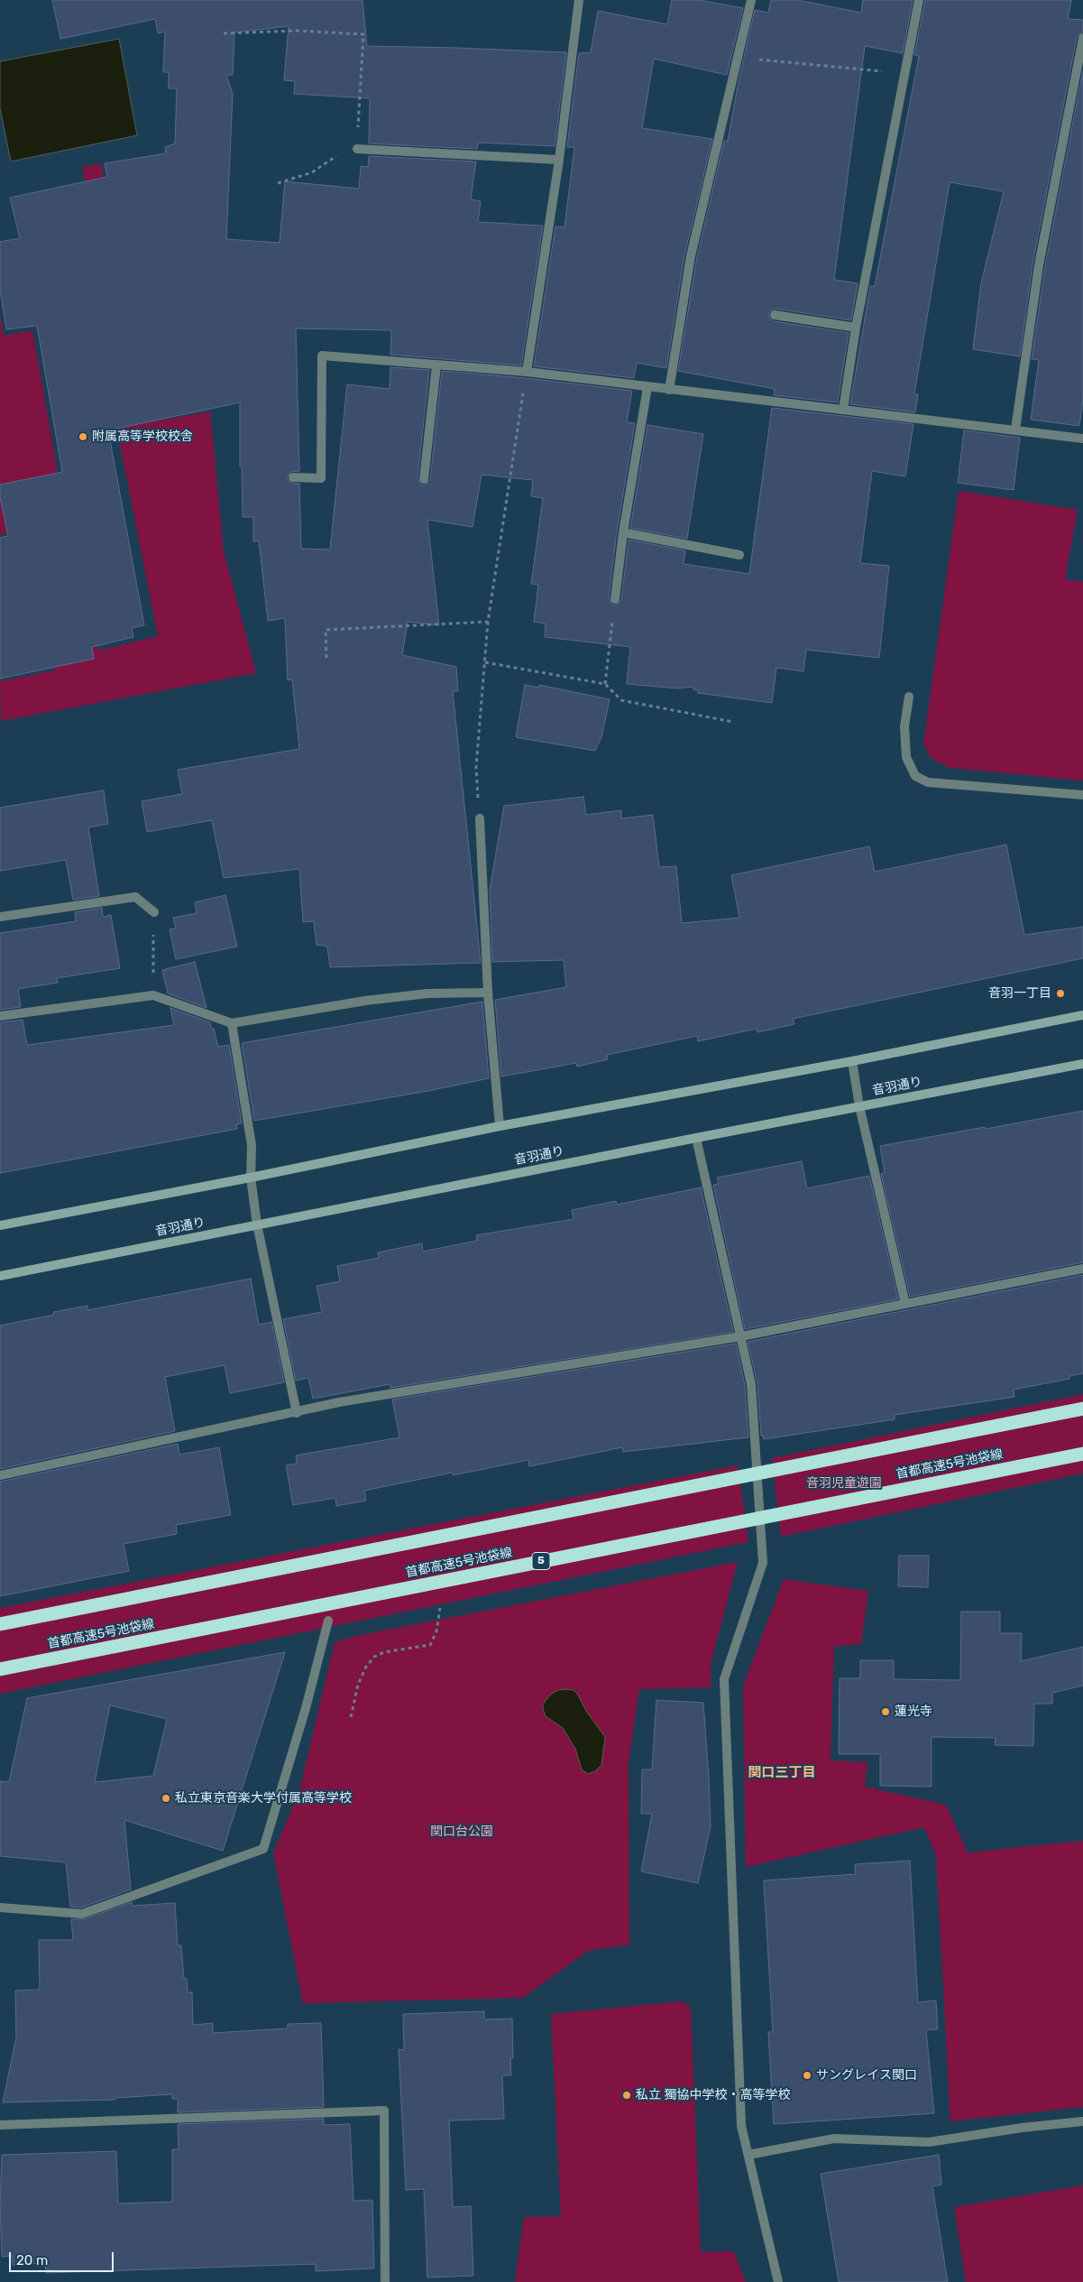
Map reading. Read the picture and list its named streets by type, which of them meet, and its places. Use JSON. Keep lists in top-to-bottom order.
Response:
{
  "streets": {
    "highway": ["首都高速5号池袋線", "5"],
    "main road": ["音羽通り"]
  },
  "districts": ["関口三丁目"],
  "parks": ["音羽児童遊園", "関口台公園"],
  "places": [
    "附属高等学校校舎",
    "音羽一丁目",
    "蓮光寺",
    "私立東京音楽大学付属高等学校",
    "サングレイス関口",
    "私立 獨協中学校・高等学校"
  ],
  "scale_bar": "20 m"
}
